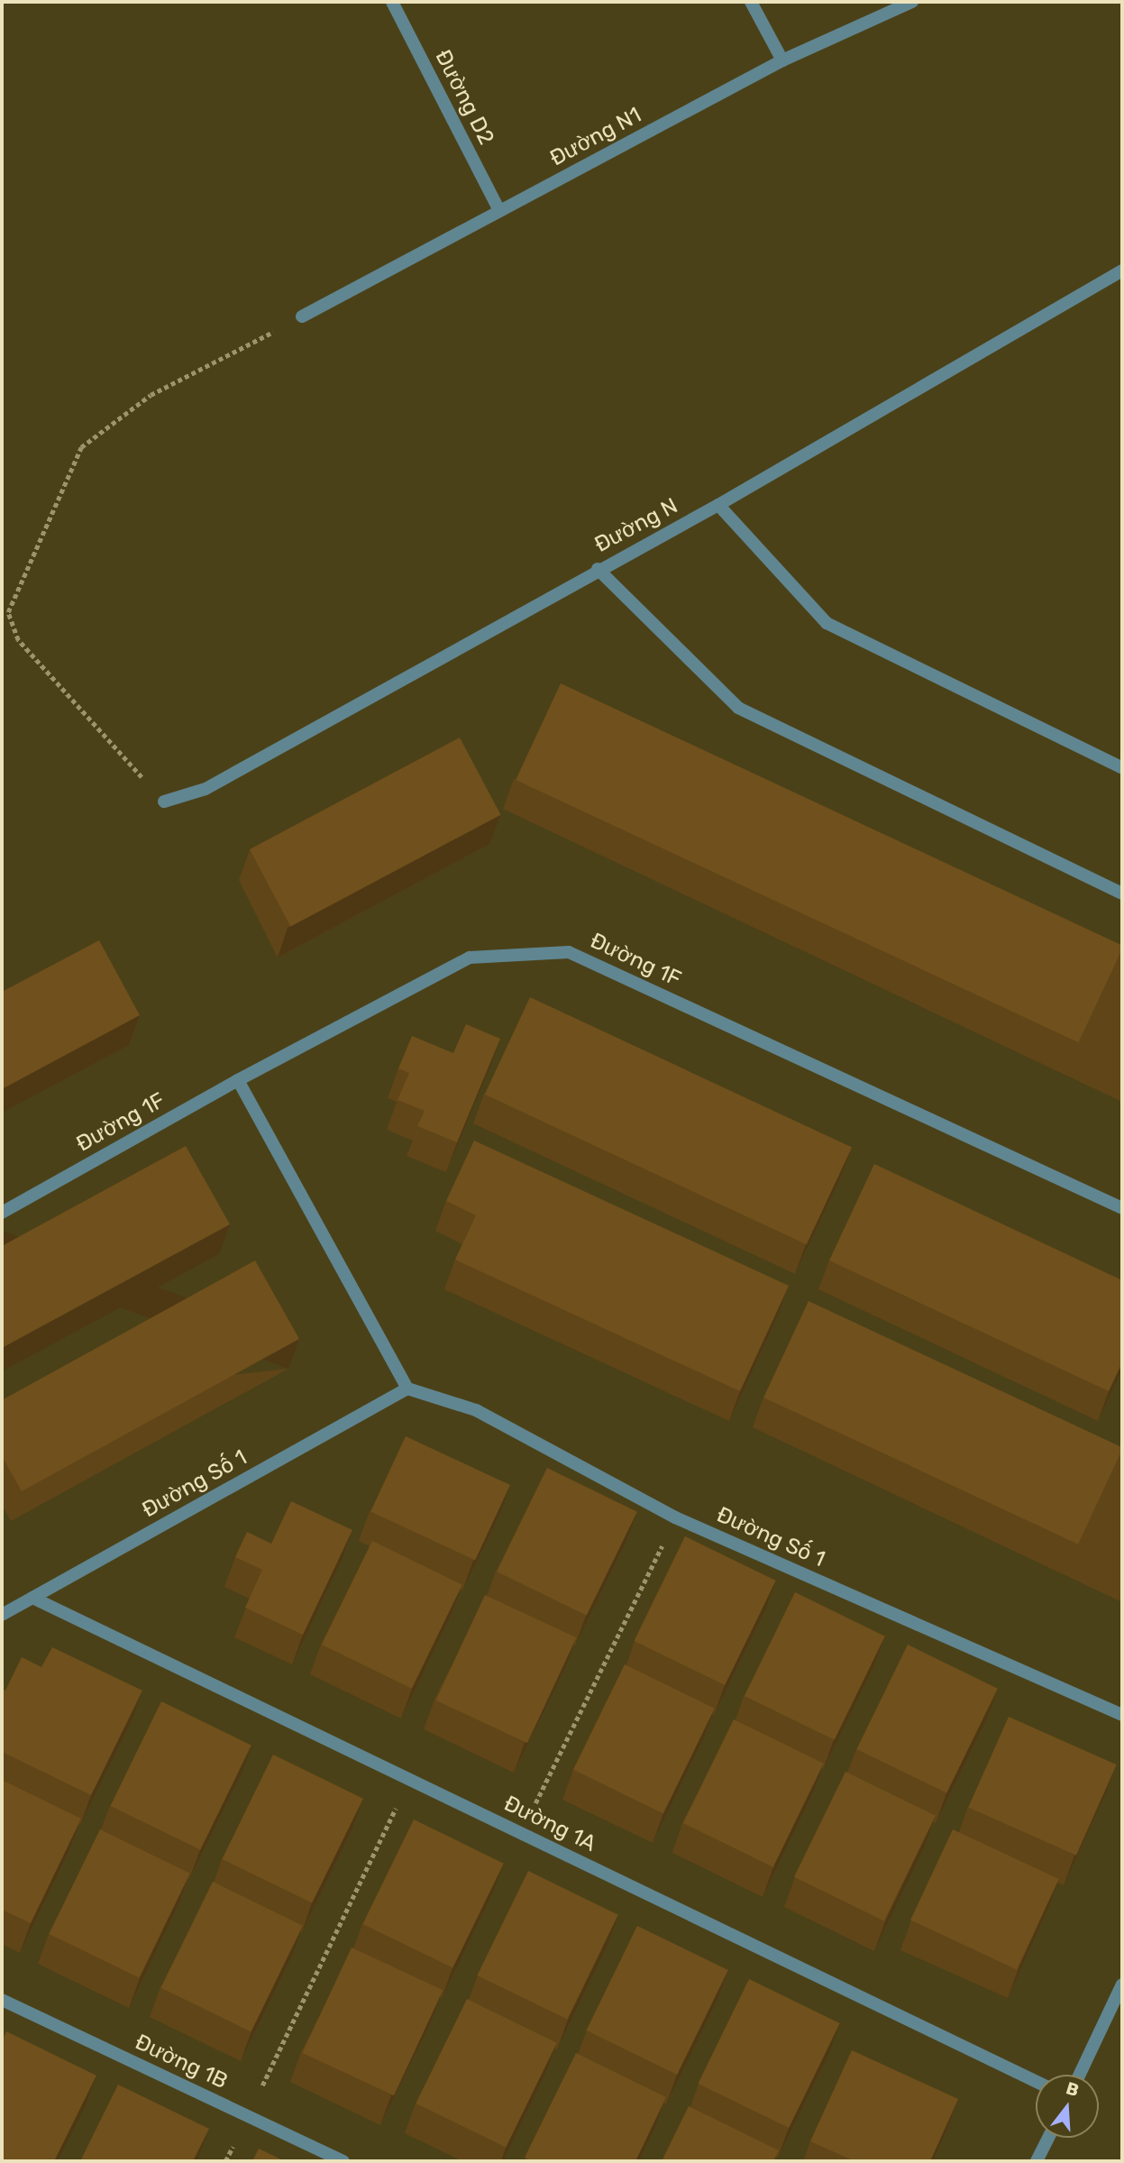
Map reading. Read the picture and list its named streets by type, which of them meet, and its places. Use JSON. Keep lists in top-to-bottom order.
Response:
{
  "streets": {
    "street": [
      "Đường D2",
      "Đường N1",
      "Đường N",
      "Đường 1F",
      "Đường Số 1",
      "Đường 1A",
      "Đường 1B"
    ]
  },
  "crossings": [
    ["Đường D2", "Đường N1"],
    ["Đường Số 1", "Đường 1A"]
  ],
  "north": "top"
}
